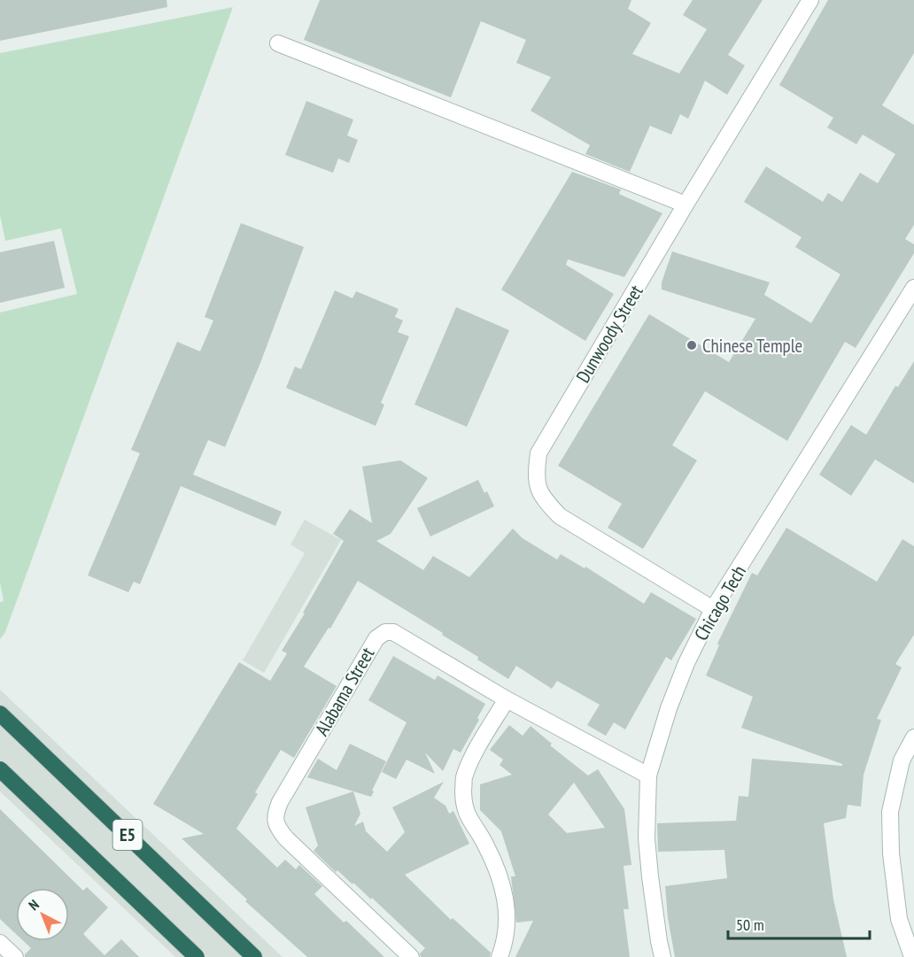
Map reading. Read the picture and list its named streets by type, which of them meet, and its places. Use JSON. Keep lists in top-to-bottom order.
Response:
{
  "streets": {
    "highway": ["E5"],
    "street": ["Dunwoody Street", "Chicago Tech", "Alabama Street"]
  },
  "crossings": [
    ["Dunwoody Street", "Chicago Tech"],
    ["Chicago Tech", "Alabama Street"]
  ],
  "places": ["Chinese Temple"],
  "scale_bar": "50 m",
  "north": "top left"
}
